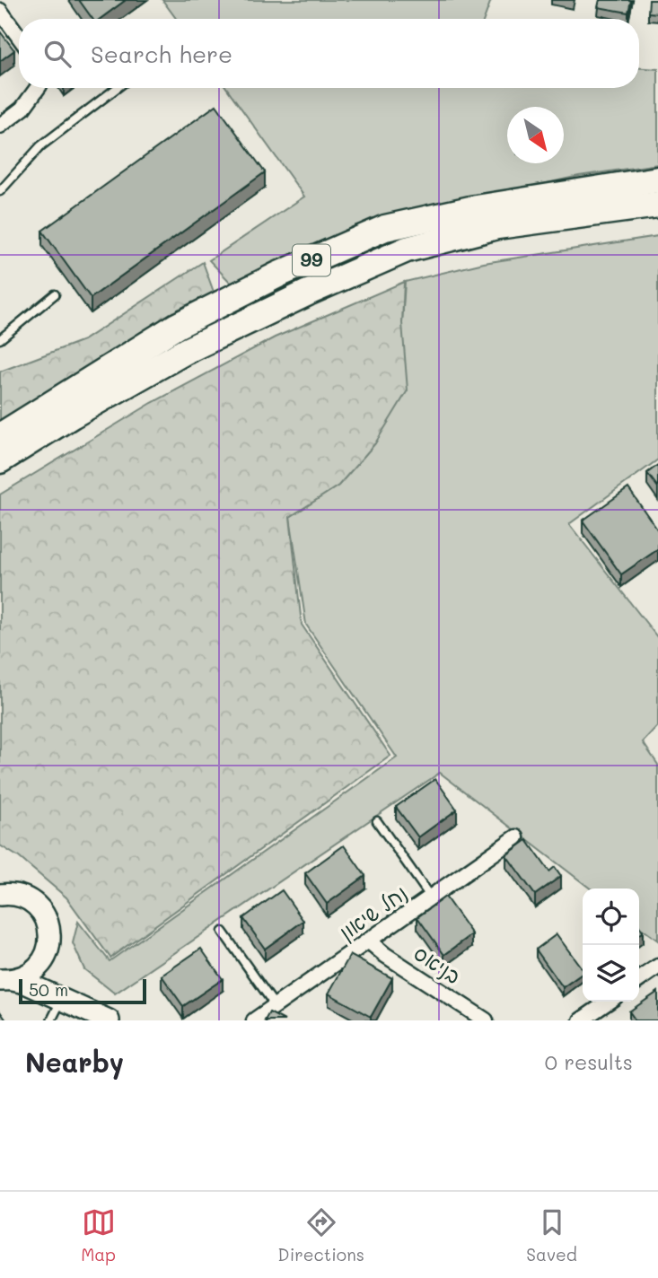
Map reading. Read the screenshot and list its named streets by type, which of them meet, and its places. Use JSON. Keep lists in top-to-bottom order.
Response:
{
  "streets": {
    "highway": ["99"],
    "street": ["נחל שיאון", "בניאס"]
  },
  "crossings": [
    ["נחל שיאון", "בניאס"]
  ],
  "scale_bar": "50 m",
  "north": "bottom right",
  "page": {
    "search": "Search here",
    "scale": "50 m",
    "heading": ["Nearby", "0 results"],
    "nav": ["Map", "Directions", "Saved"]
  }
}
